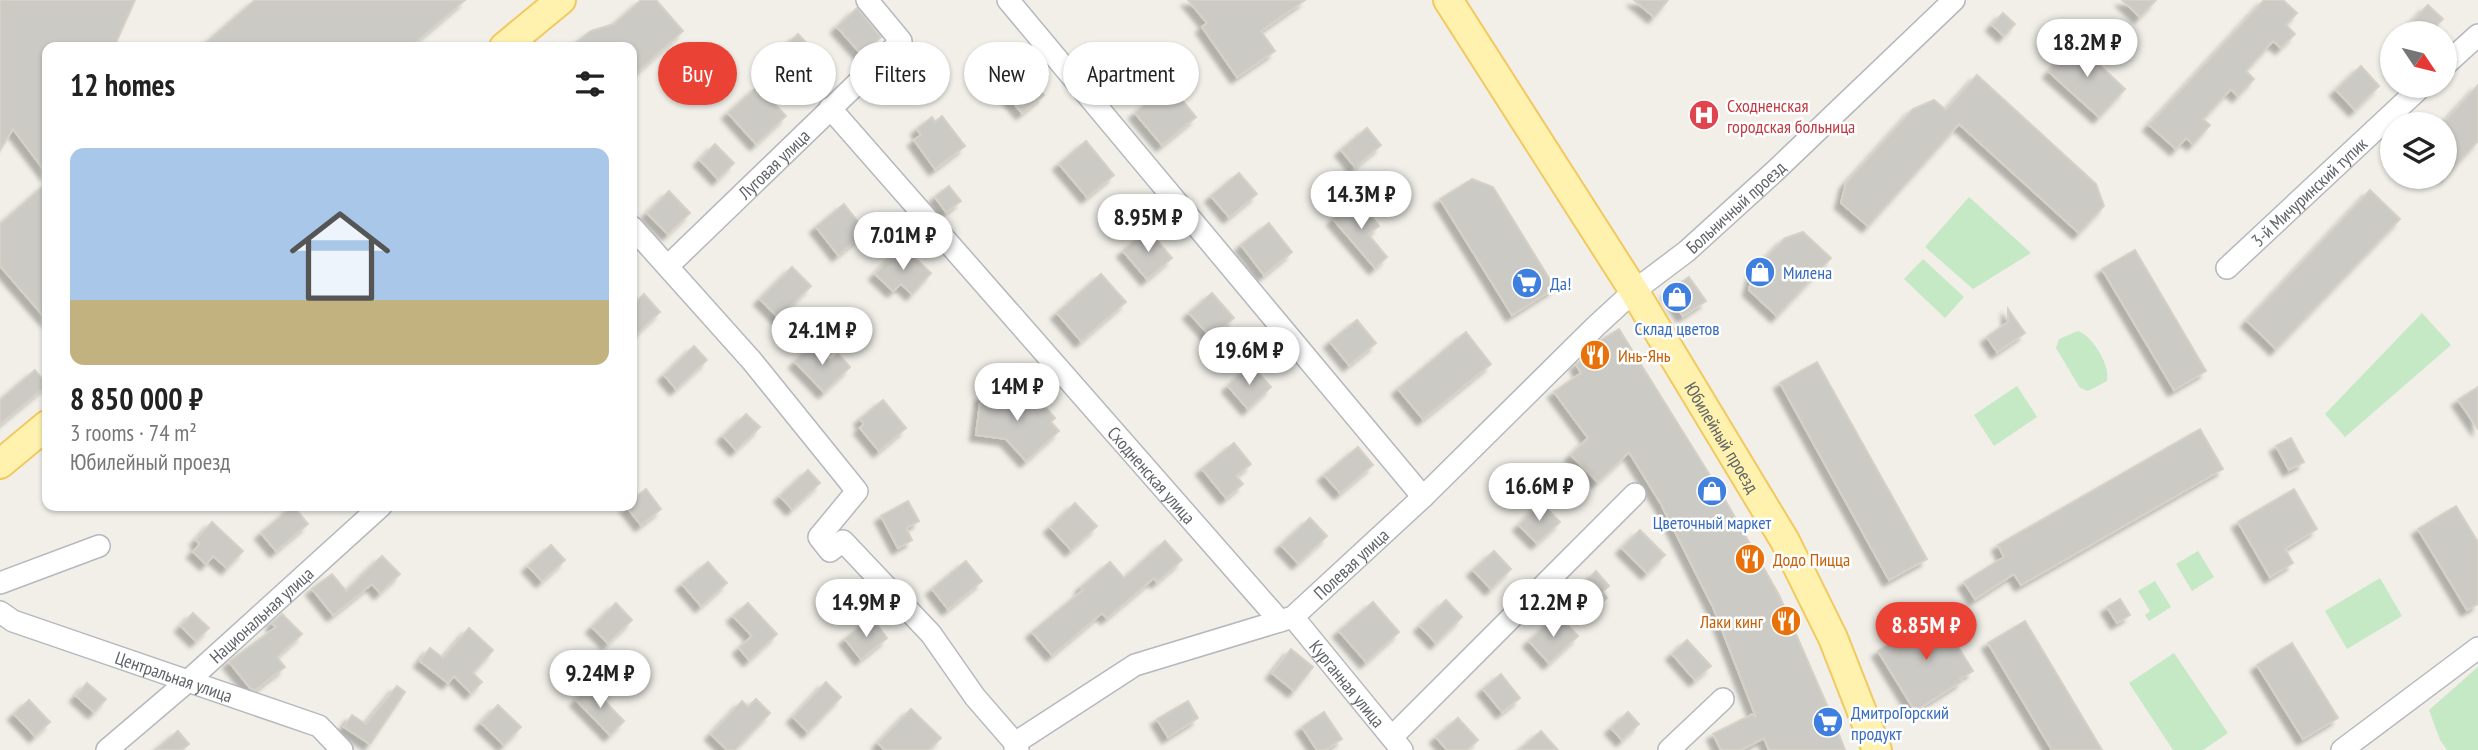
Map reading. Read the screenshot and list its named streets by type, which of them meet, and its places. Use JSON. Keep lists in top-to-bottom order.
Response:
{
  "streets": {
    "main road": ["Юбилейный проезд"],
    "street": [
      "Луговая улица",
      "3-й Мичуринский тупик",
      "Больничный проезд",
      "Сходненская улица",
      "Полевая улица",
      "Национальная улица",
      "Центральная улица",
      "Курганная улица"
    ]
  },
  "crossings": [
    ["Луговая улица", "Сходненская улица"],
    ["Больничный проезд", "Юбилейный проезд"],
    ["Больничный проезд", "Полевая улица"],
    ["Юбилейный проезд", "Полевая улица"],
    ["Сходненская улица", "Полевая улица"],
    ["Сходненская улица", "Курганная улица"],
    ["Полевая улица", "Курганная улица"],
    ["Национальная улица", "Центральная улица"]
  ],
  "places": {
    "hospital": ["Сходненская городская больница"],
    "shop": ["Милена", "Склад цветов", "Цветочный маркет"],
    "supermarket": ["Да!", "ДмитроГорский продукт"],
    "restaurant": ["Инь-Янь", "Додо Пицца", "Лаки кинг"]
  },
  "north": "bottom right",
  "page": {
    "price": [
      "18.2M ₽",
      "14.3M ₽",
      "8.95M ₽",
      "7.01M ₽",
      "24.1M ₽",
      "19.6M ₽",
      "14M ₽",
      "16.6M ₽",
      "14.9M ₽",
      "12.2M ₽",
      "8.85M ₽",
      "9.24M ₽"
    ],
    "chip": [
      "Buy",
      "Rent",
      "Filters",
      "New",
      "Apartment"
    ],
    "heading": "12 homes",
    "list": [
      {
        "name": "8 850 000 ₽",
        "note": "3 rooms · 74 m² · Юбилейный проезд"
      }
    ]
  }
}
